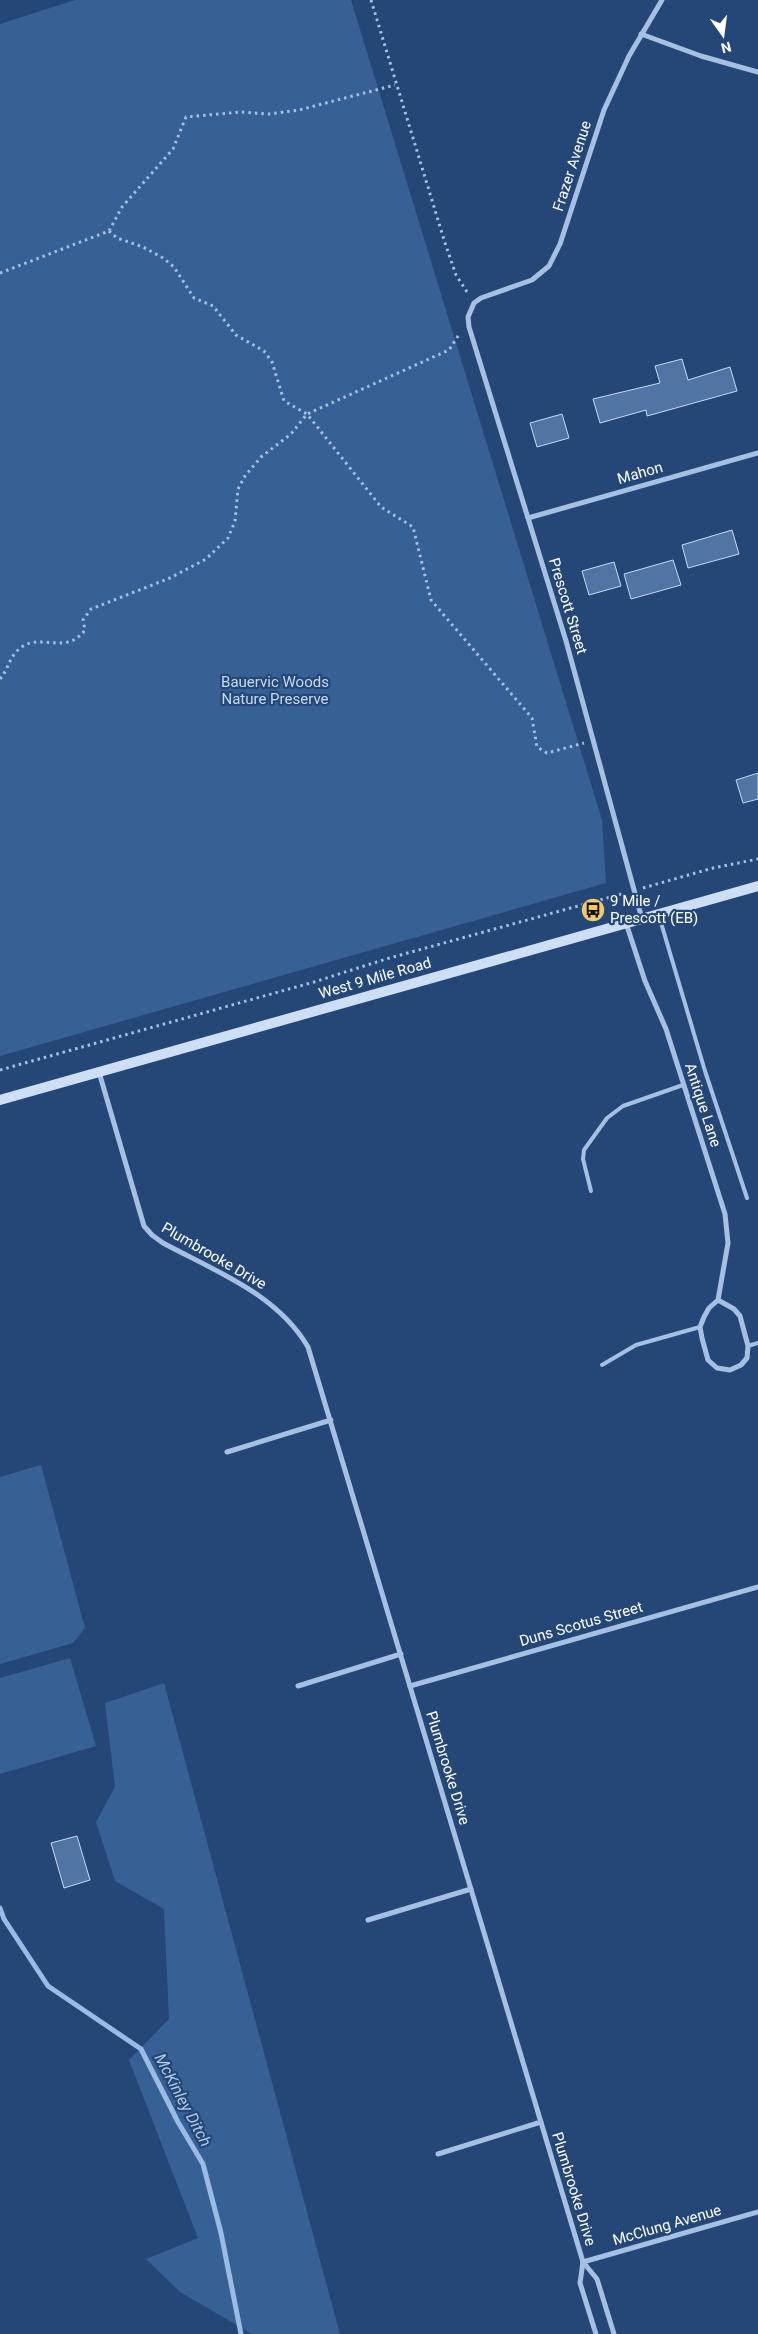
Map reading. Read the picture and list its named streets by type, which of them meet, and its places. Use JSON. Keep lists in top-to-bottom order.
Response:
{
  "streets": {
    "main road": ["West 9 Mile Road"],
    "street": [
      "Frazer Avenue",
      "Mahon",
      "Prescott Street",
      "Antique Lane",
      "Plumbrooke Drive",
      "Duns Scotus Street",
      "McClung Avenue"
    ]
  },
  "crossings": [
    ["Frazer Avenue", "Prescott Street"],
    ["Mahon", "Prescott Street"],
    ["Prescott Street", "West 9 Mile Road"],
    ["West 9 Mile Road", "Antique Lane"],
    ["West 9 Mile Road", "Plumbrooke Drive"],
    ["Plumbrooke Drive", "Duns Scotus Street"],
    ["Plumbrooke Drive", "McClung Avenue"]
  ],
  "water": ["McKinley Ditch"],
  "parks": ["Bauervic Woods Nature Preserve"],
  "places": {
    "bus stop": ["9 Mile / Prescott (EB)"]
  },
  "north": "bottom"
}
